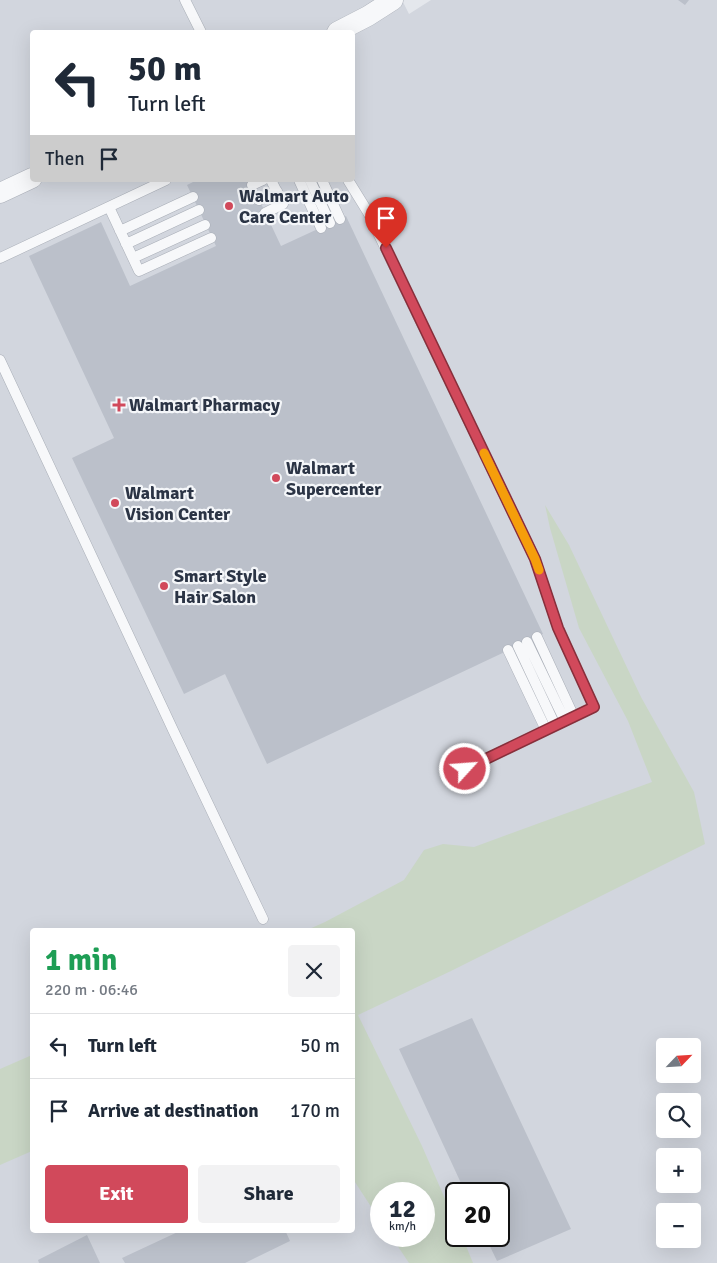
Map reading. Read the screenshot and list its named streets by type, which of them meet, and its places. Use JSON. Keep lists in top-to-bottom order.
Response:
{
  "places": {
    "other": [
      "Walmart Auto Care Center",
      "Walmart Supercenter",
      "Walmart Vision Center",
      "Smart Style Hair Salon"
    ],
    "health": ["Walmart Pharmacy"]
  },
  "north": "top right",
  "page": {
    "turn": ["50 m", "Turn left"],
    "then": "Then",
    "heading": ["1 min", "220 m · 06:46"],
    "list": [
      {
        "name": "Turn left",
        "value": "50 m"
      },
      {
        "name": "Arrive at destination",
        "value": "170 m"
      }
    ],
    "map_buttons": ["+", "−"],
    "buttons": ["Exit", "Share"],
    "speed": "12 km/h",
    "limit": "20"
  }
}
